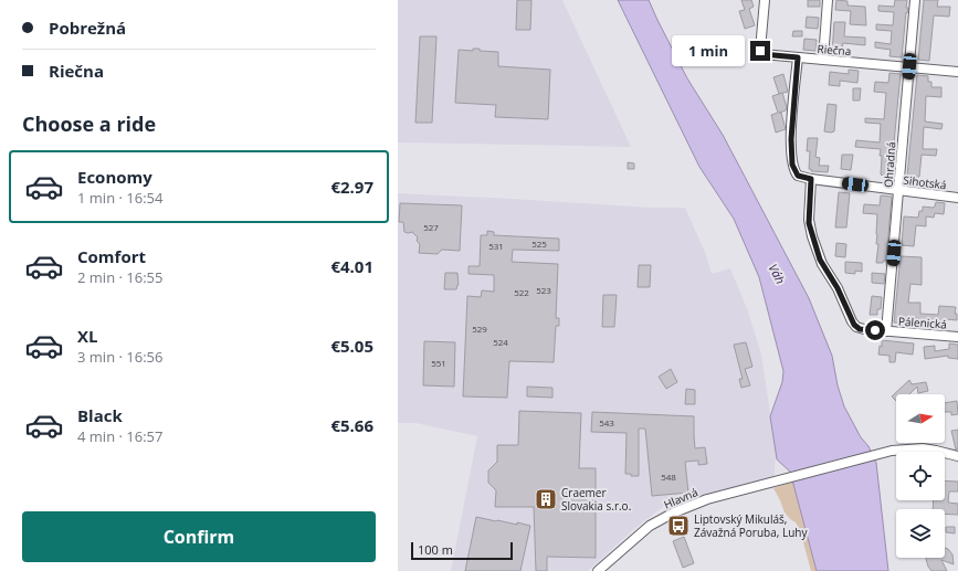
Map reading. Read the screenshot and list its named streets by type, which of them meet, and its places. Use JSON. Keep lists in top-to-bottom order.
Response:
{
  "streets": {
    "street": [
      "Riečna",
      "Ohradná",
      "Sihotská",
      "Pálenická",
      "Hlavná"
    ]
  },
  "crossings": [
    ["Riečna", "Ohradná"],
    ["Ohradná", "Sihotská"],
    ["Ohradná", "Pálenická"],
    ["Sihotská", "Pálenická"]
  ],
  "water": ["Váh"],
  "places": {
    "building": ["Craemer Slovakia s.r.o."],
    "bus stop": ["Liptovský Mikuláš, Závažná Poruba, Luhy"]
  },
  "house_numbers": [
    "527",
    "525",
    "531",
    "523",
    "522",
    "529",
    "524",
    "551",
    "543",
    "548"
  ],
  "scale_bar": "100 m",
  "north": "right",
  "page": {
    "banner": ["Pobrežná", "Riečna"],
    "bubble": "1 min",
    "heading": "Choose a ride",
    "list": [
      {
        "name": "Economy",
        "note": "1 min · 16:54",
        "value": "€2.97"
      },
      {
        "name": "Comfort",
        "note": "2 min · 16:55",
        "value": "€4.01"
      },
      {
        "name": "XL",
        "note": "3 min · 16:56",
        "value": "€5.05"
      },
      {
        "name": "Black",
        "note": "4 min · 16:57",
        "value": "€5.66"
      }
    ],
    "buttons": "Confirm",
    "scale": "100 m"
  }
}
